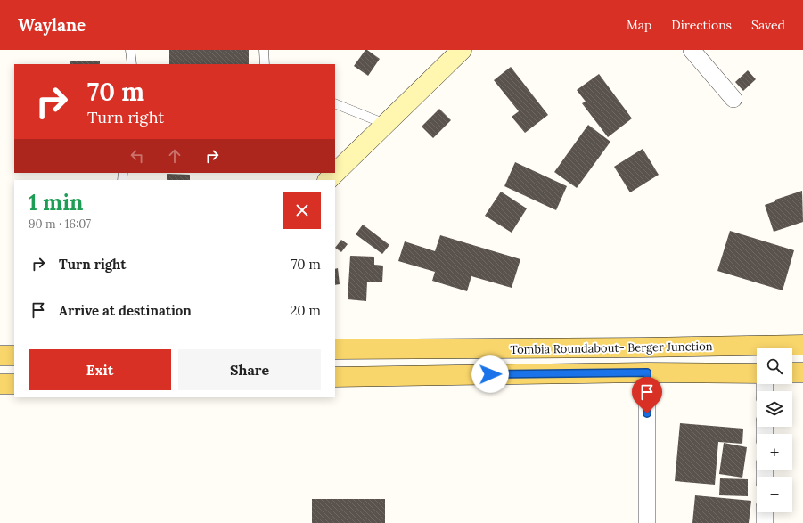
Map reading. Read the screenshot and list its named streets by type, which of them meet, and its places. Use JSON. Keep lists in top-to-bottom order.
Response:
{
  "streets": {
    "main road": ["Tombia Roundabout- Berger Junction"]
  },
  "page": {
    "header": "Waylane",
    "nav": ["Map", "Directions", "Saved"],
    "turn": ["70 m", "Turn right"],
    "heading": ["1 min", "90 m · 16:07"],
    "list": [
      {
        "name": "Turn right",
        "value": "70 m"
      },
      {
        "name": "Arrive at destination",
        "value": "20 m"
      }
    ],
    "buttons": ["Exit", "Share"],
    "map_buttons": ["+", "−"]
  }
}
